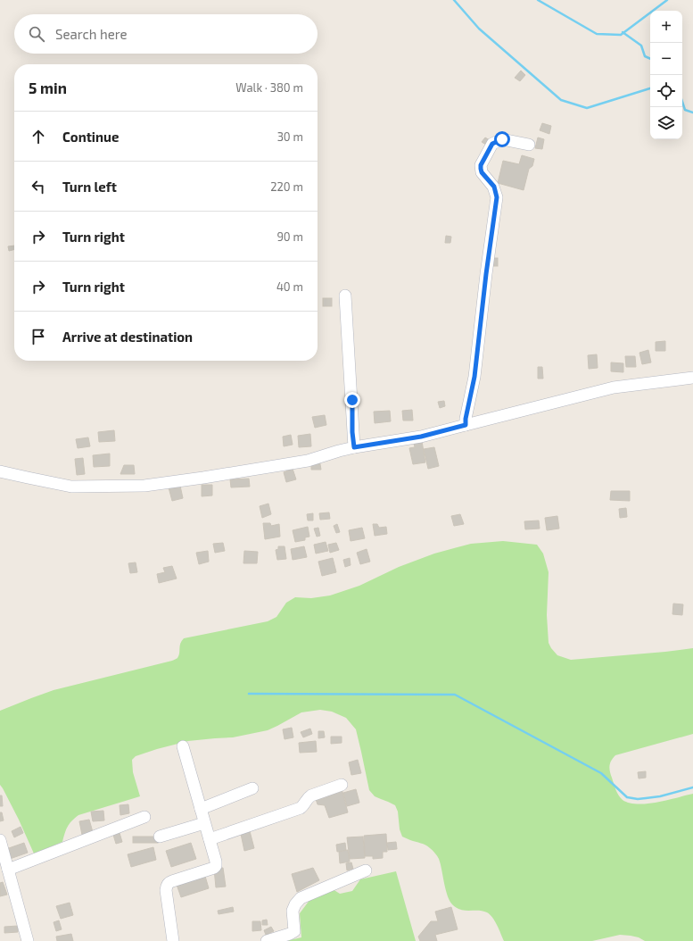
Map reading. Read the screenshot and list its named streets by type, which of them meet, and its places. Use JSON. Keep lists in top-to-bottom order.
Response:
{
  "page": {
    "map_buttons": ["+", "−"],
    "search": "Search here",
    "heading": ["5 min", "Walk · 380 m"],
    "list": [
      ["Continue", "30 m"],
      ["Turn left", "220 m"],
      ["Turn right", "90 m"],
      ["Turn right", "40 m"],
      "Arrive at destination"
    ]
  }
}
